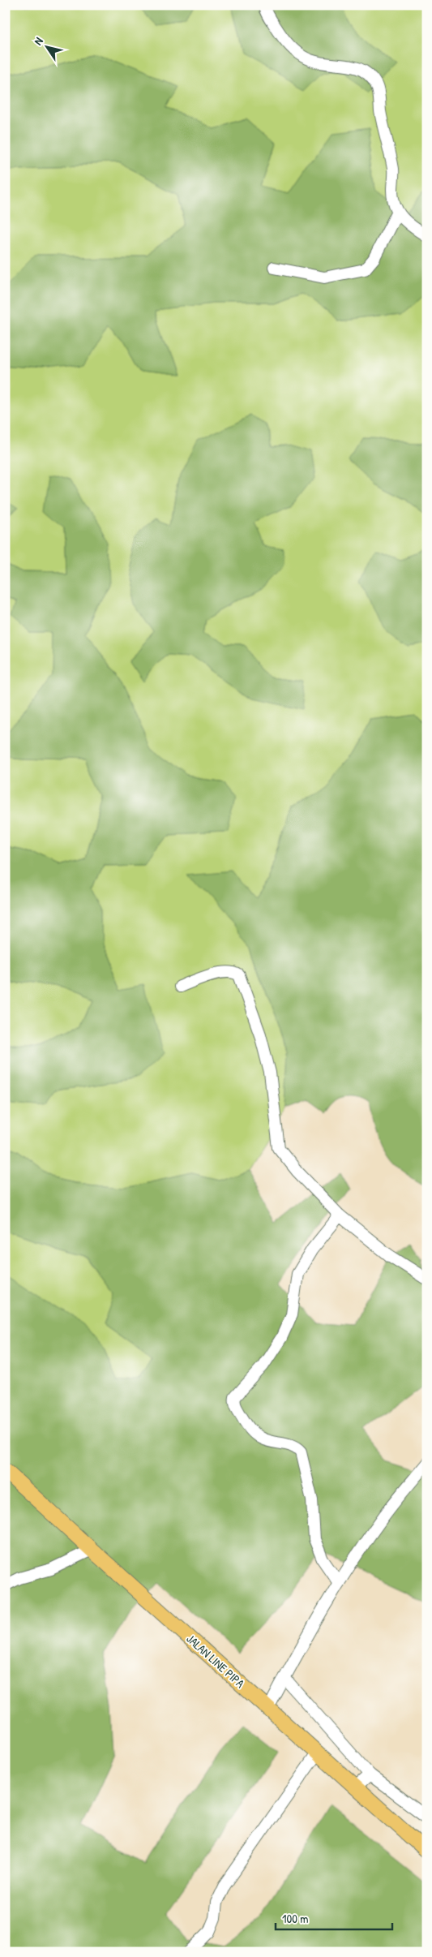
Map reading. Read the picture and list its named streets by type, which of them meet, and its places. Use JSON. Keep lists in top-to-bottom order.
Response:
{
  "streets": {
    "main road": ["JALAN LINE PIPA"]
  },
  "scale_bar": "100 m",
  "north": "top left"
}
